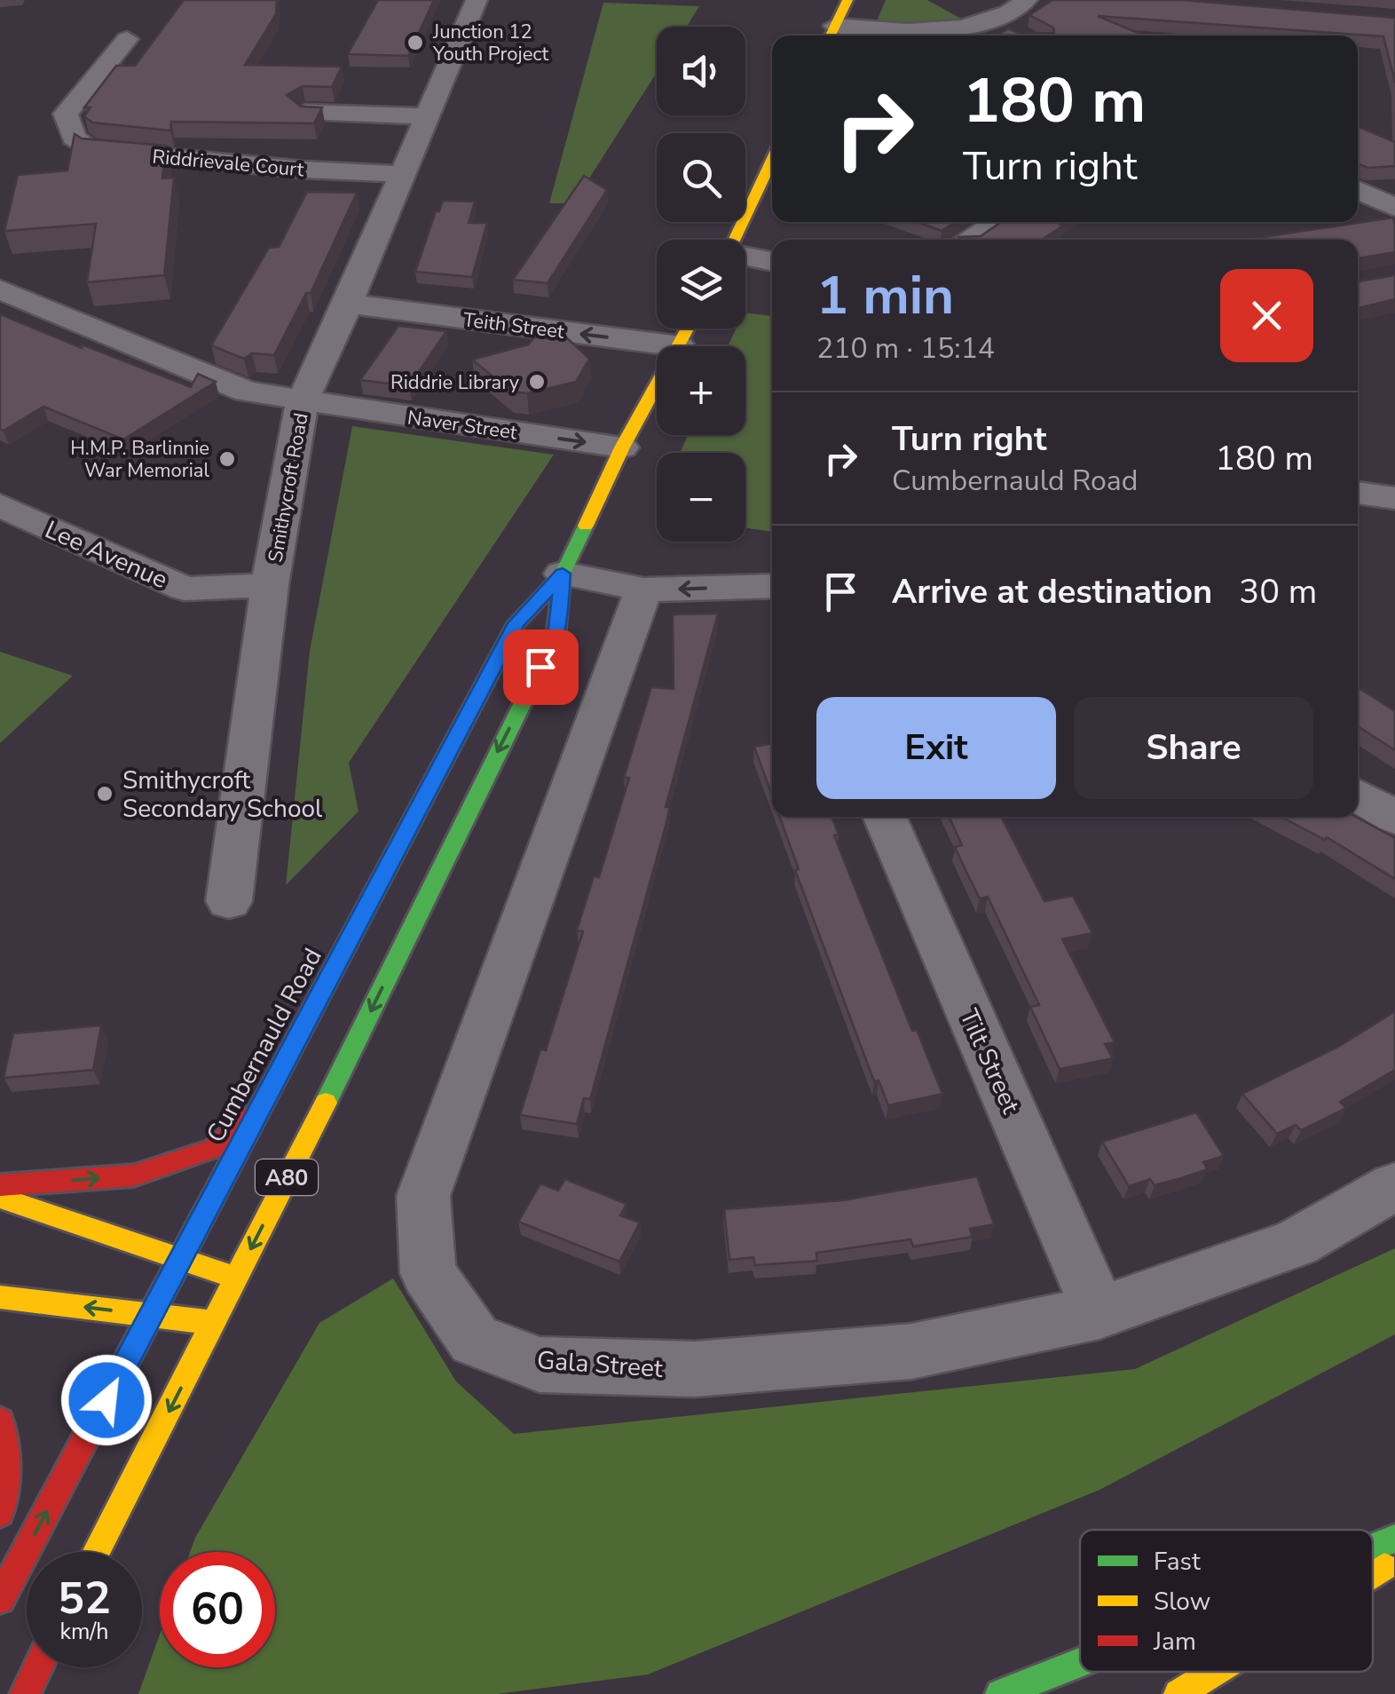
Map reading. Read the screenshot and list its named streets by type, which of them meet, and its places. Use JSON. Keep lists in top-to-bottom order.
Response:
{
  "streets": {
    "main road": ["Cumbernauld Road", "A80"],
    "street": [
      "Riddrievale Court",
      "Teith Street",
      "Naver Street",
      "Smithycroft Road",
      "Lee Avenue",
      "Tilt Street",
      "Gala Street"
    ]
  },
  "crossings": [
    ["Riddrievale Court", "Smithycroft Road"],
    ["Teith Street", "Smithycroft Road"],
    ["Teith Street", "Cumbernauld Road"],
    ["Naver Street", "Smithycroft Road"],
    ["Naver Street", "Cumbernauld Road"],
    ["Smithycroft Road", "Lee Avenue"],
    ["Tilt Street", "Gala Street"]
  ],
  "places": [
    "Junction 12 Youth Project",
    "Riddrie Library",
    "H.M.P. Barlinnie War Memorial",
    "Smithycroft Secondary School"
  ],
  "legend": ["Fast", "Slow", "Jam"],
  "page": {
    "map_buttons": ["+", "−"],
    "turn": ["180 m", "Turn right"],
    "heading": ["1 min", "210 m · 15:14"],
    "list": [
      {
        "name": "Turn right",
        "note": "Cumbernauld Road",
        "value": "180 m"
      },
      {
        "name": "Arrive at destination",
        "value": "30 m"
      }
    ],
    "buttons": ["Exit", "Share"],
    "speed": "52 km/h",
    "limit": "60"
  }
}
